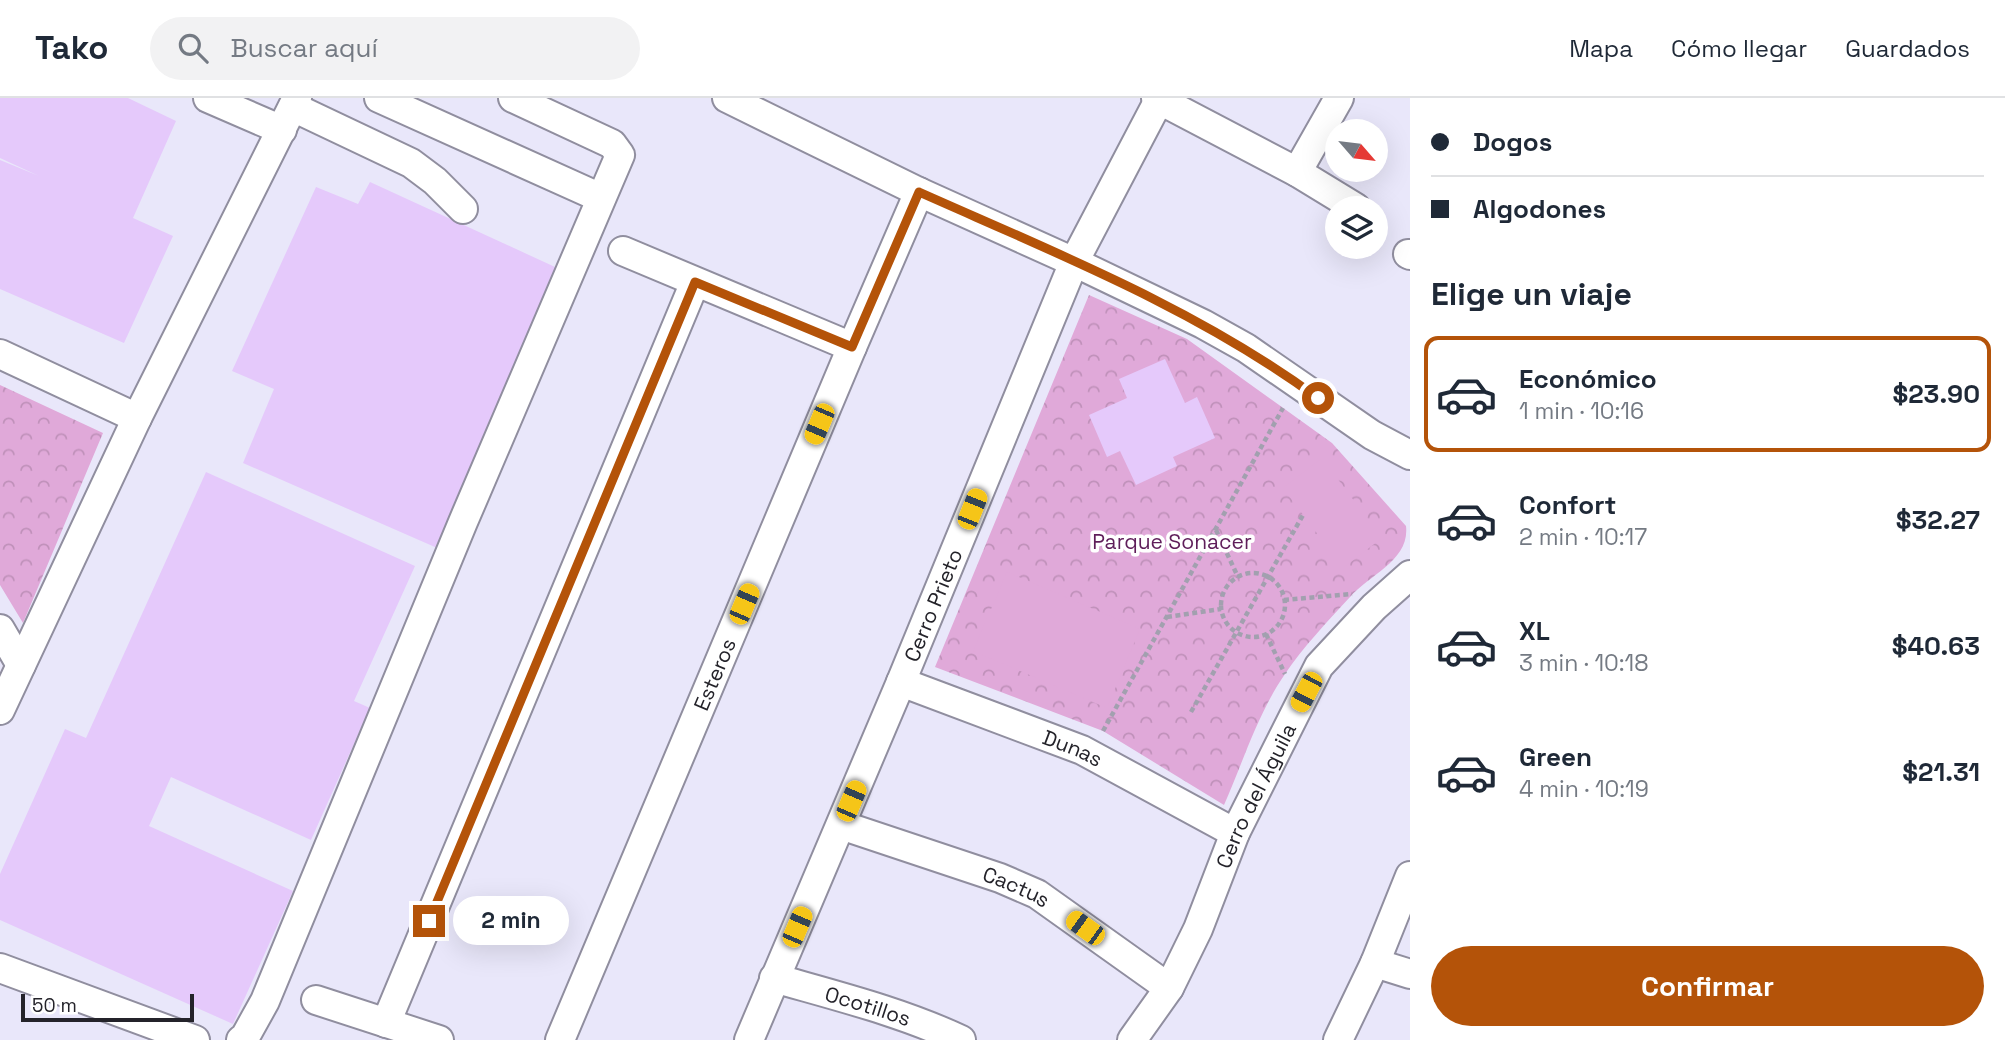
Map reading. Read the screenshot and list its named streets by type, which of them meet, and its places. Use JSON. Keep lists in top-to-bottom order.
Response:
{
  "streets": {
    "street": [
      "Cerro Prieto",
      "Esteros",
      "Dunas",
      "Cerro del Águila",
      "Cactus",
      "Ocotillos"
    ]
  },
  "crossings": [
    ["Cerro Prieto", "Dunas"],
    ["Cerro Prieto", "Cactus"],
    ["Cerro Prieto", "Ocotillos"],
    ["Dunas", "Cerro del Águila"],
    ["Cerro del Águila", "Cactus"]
  ],
  "parks": ["Parque Sonacer"],
  "scale_bar": "50 m",
  "north": "bottom right",
  "page": {
    "header": "Tako",
    "search": "Buscar aquí",
    "nav": ["Mapa", "Cómo llegar", "Guardados"],
    "banner": ["Dogos", "Algodones"],
    "heading": "Elige un viaje",
    "list": [
      {
        "name": "Económico",
        "note": "1 min · 10:16",
        "value": "$23.90"
      },
      {
        "name": "Confort",
        "note": "2 min · 10:17",
        "value": "$32.27"
      },
      {
        "name": "XL",
        "note": "3 min · 10:18",
        "value": "$40.63"
      },
      {
        "name": "Green",
        "note": "4 min · 10:19",
        "value": "$21.31"
      }
    ],
    "bubble": "2 min",
    "buttons": "Confirmar",
    "scale": "50 m"
  }
}
